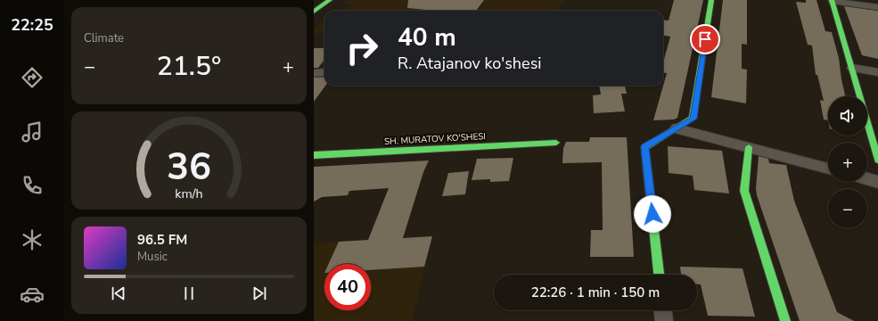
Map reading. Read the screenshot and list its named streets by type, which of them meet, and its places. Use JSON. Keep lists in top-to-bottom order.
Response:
{
  "streets": {
    "street": ["SH. MURATOV KO'SHESI"]
  },
  "page": {
    "tabs": "22:25",
    "tile": "Climate",
    "turn": ["40 m", "R. Atajanov ko'shesi"],
    "heat": ["−", "21.5°", "+"],
    "map_buttons": ["+", "−"],
    "song": ["96.5 FM", "Music"],
    "limit": "40",
    "trip": "22:26 · 1 min · 150 m",
    "gauge": ["36", "km/h"]
  }
}
